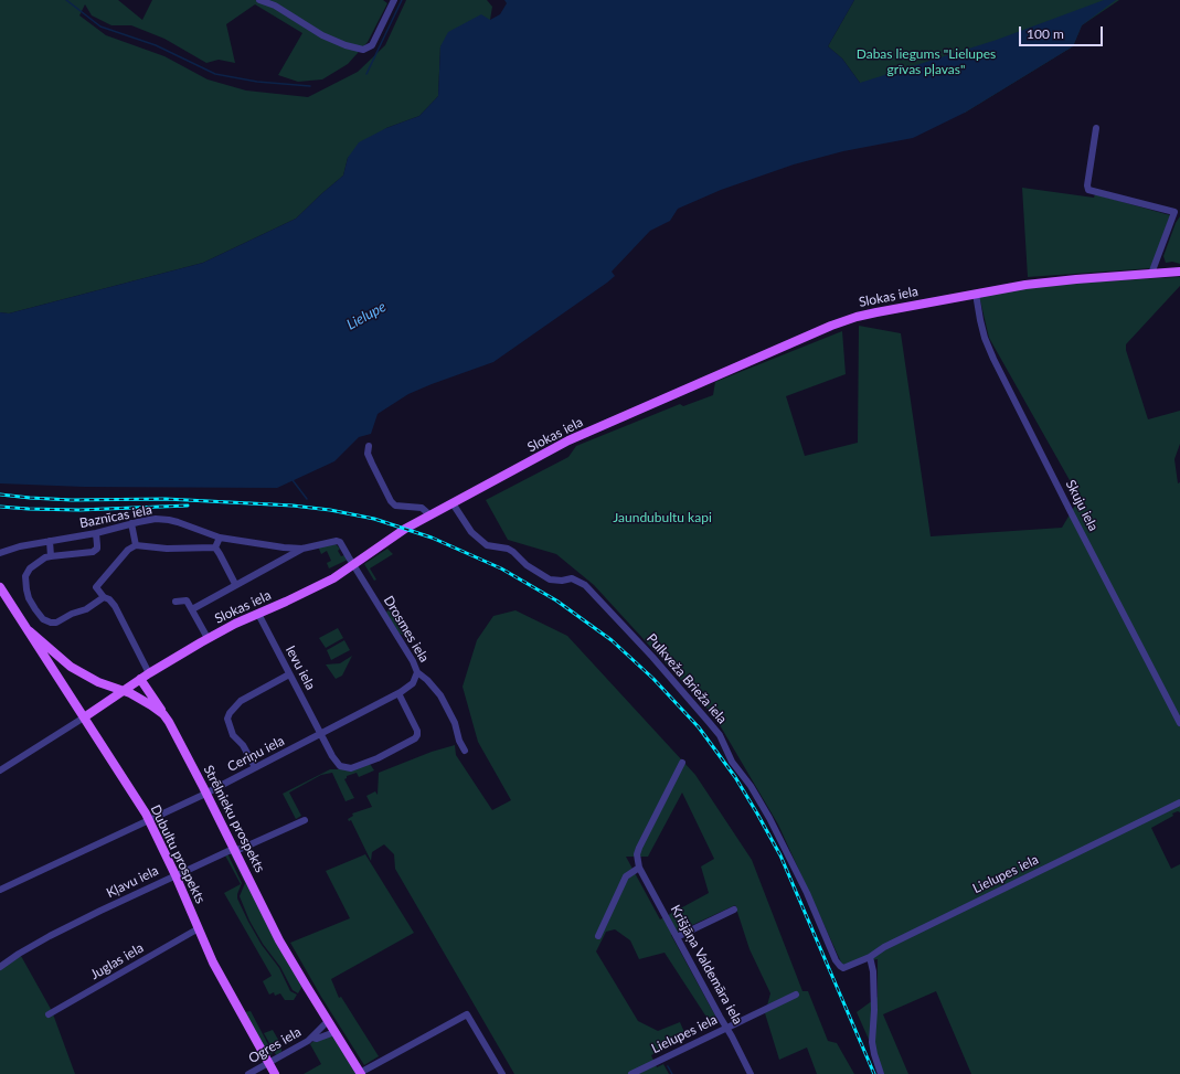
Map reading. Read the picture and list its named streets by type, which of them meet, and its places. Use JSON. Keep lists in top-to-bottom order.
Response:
{
  "streets": {
    "main road": ["Slokas iela", "Strēlnieku prospekts", "Dubultu prospekts"],
    "street": [
      "Skuju iela",
      "Baznīcas iela",
      "Drosmes iela",
      "Ievu iela",
      "Pulkveža Brieža iela",
      "Ceriņu iela",
      "Lielupes iela",
      "Kļavu iela",
      "Juglas iela",
      "Krišjāņa Valdemāra iela",
      "Ogres iela"
    ]
  },
  "crossings": [
    ["Slokas iela", "Skuju iela"],
    ["Slokas iela", "Drosmes iela"],
    ["Slokas iela", "Ievu iela"],
    ["Slokas iela", "Pulkveža Brieža iela"],
    ["Slokas iela", "Strēlnieku prospekts"],
    ["Slokas iela", "Dubultu prospekts"],
    ["Baznīcas iela", "Drosmes iela"],
    ["Drosmes iela", "Ceriņu iela"],
    ["Ievu iela", "Ceriņu iela"],
    ["Pulkveža Brieža iela", "Lielupes iela"],
    ["Ceriņu iela", "Strēlnieku prospekts"],
    ["Ceriņu iela", "Dubultu prospekts"],
    ["Strēlnieku prospekts", "Dubultu prospekts"],
    ["Strēlnieku prospekts", "Kļavu iela"],
    ["Strēlnieku prospekts", "Ogres iela"],
    ["Dubultu prospekts", "Kļavu iela"],
    ["Dubultu prospekts", "Juglas iela"],
    ["Dubultu prospekts", "Ogres iela"],
    ["Lielupes iela", "Krišjāņa Valdemāra iela"]
  ],
  "water": ["Lielupe"],
  "parks": ["Dabas liegums \"Lielupes grīvas pļavas\"", "Jaundubultu kapi"],
  "scale_bar": "100 m"
}
